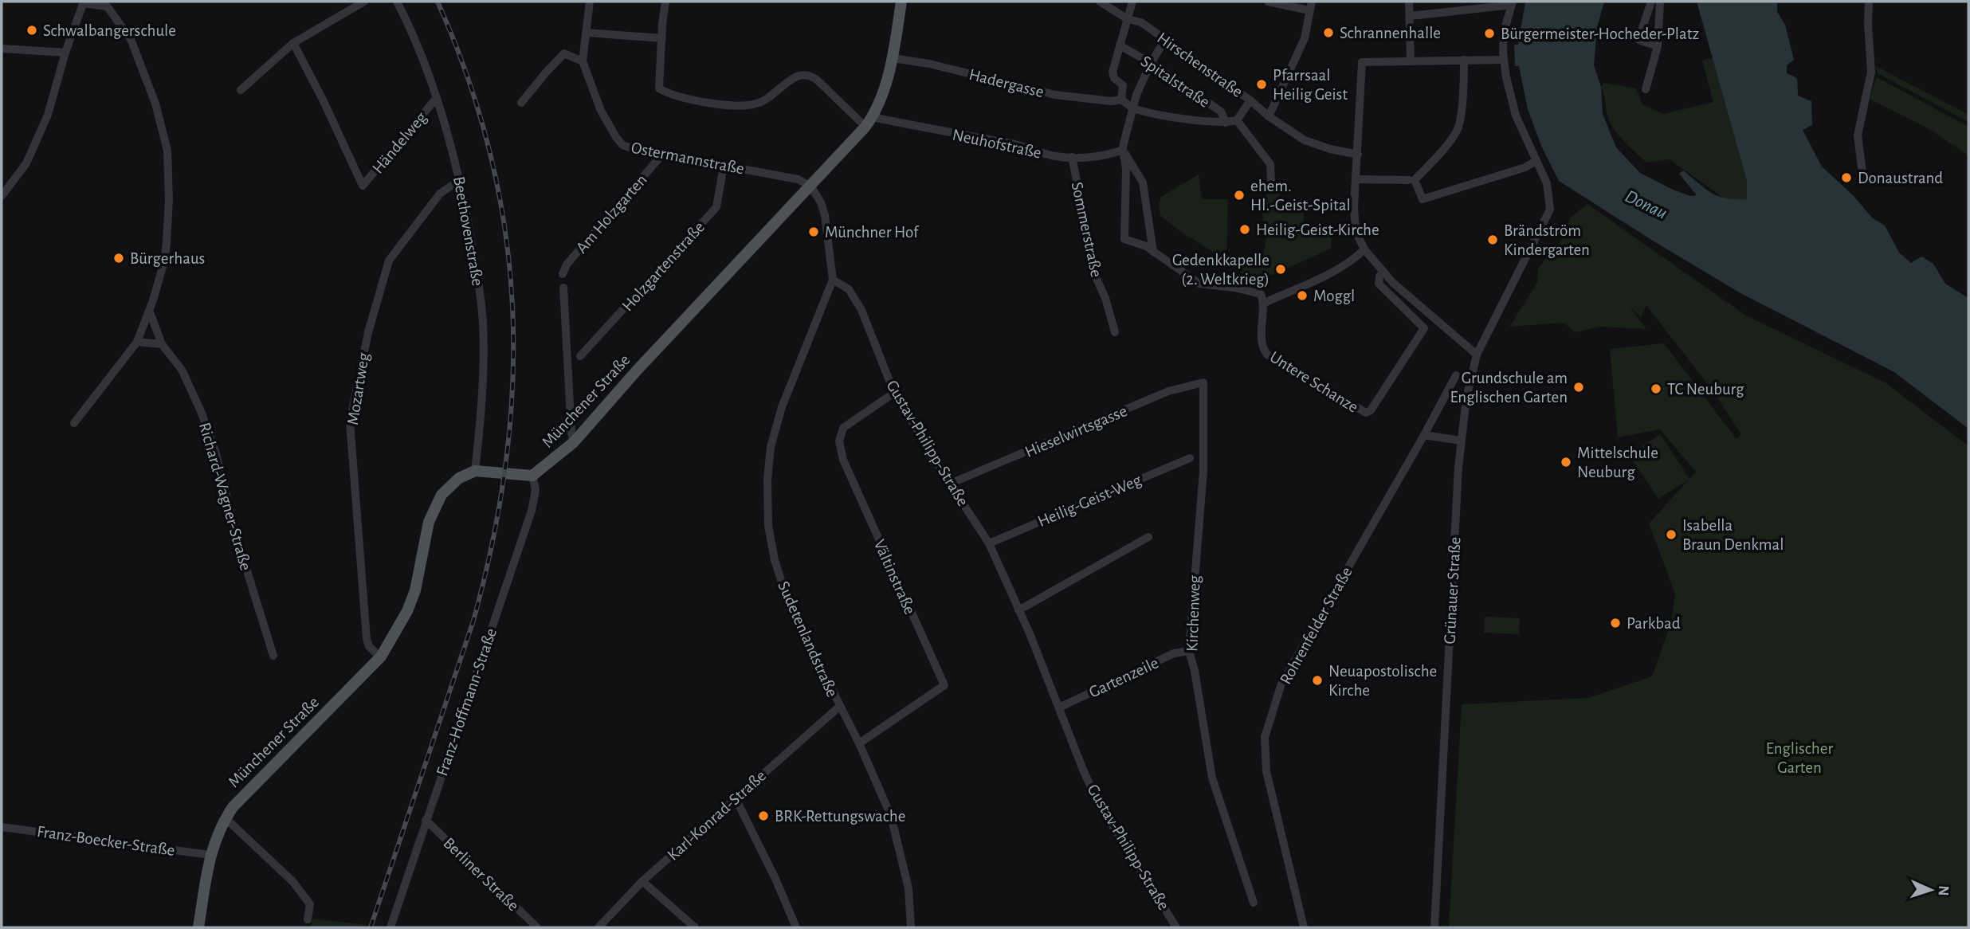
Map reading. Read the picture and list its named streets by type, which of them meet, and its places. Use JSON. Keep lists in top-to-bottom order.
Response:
{
  "streets": {
    "main road": ["Münchener Straße"],
    "street": [
      "Hirschenstraße",
      "Spitalstraße",
      "Hadergasse",
      "Händelweg",
      "Neuhofstraße",
      "Ostermannstraße",
      "Am Holzgarten",
      "Sommerstraße",
      "Beethovenstraße",
      "Holzgartenstraße",
      "Untere Schanze",
      "Mozartweg",
      "Hieselwirtsgasse",
      "Gustav-Philipp-Straße",
      "Richard-Wagner-Straße",
      "Heilig-Geist-Weg",
      "Vältinstraße",
      "Grünauer Straße",
      "Kirchenweg",
      "Rohrenfelder Straße",
      "Sudetenlandstraße",
      "Gartenzeile",
      "Franz-Hoffmann-Straße",
      "Karl-Konrad-Straße",
      "Franz-Boecker-Straße",
      "Berliner Straße"
    ]
  },
  "crossings": [
    ["Hadergasse", "Münchener Straße"],
    ["Händelweg", "Beethovenstraße"],
    ["Neuhofstraße", "Sommerstraße"],
    ["Neuhofstraße", "Münchener Straße"],
    ["Ostermannstraße", "Am Holzgarten"],
    ["Ostermannstraße", "Holzgartenstraße"],
    ["Ostermannstraße", "Münchener Straße"],
    ["Ostermannstraße", "Sudetenlandstraße"],
    ["Beethovenstraße", "Mozartweg"],
    ["Beethovenstraße", "Münchener Straße"],
    ["Mozartweg", "Münchener Straße"],
    ["Münchener Straße", "Sudetenlandstraße"],
    ["Münchener Straße", "Franz-Hoffmann-Straße"],
    ["Münchener Straße", "Franz-Boecker-Straße"],
    ["Hieselwirtsgasse", "Gustav-Philipp-Straße"],
    ["Hieselwirtsgasse", "Kirchenweg"],
    ["Gustav-Philipp-Straße", "Heilig-Geist-Weg"],
    ["Gustav-Philipp-Straße", "Vältinstraße"],
    ["Gustav-Philipp-Straße", "Sudetenlandstraße"],
    ["Gustav-Philipp-Straße", "Gartenzeile"],
    ["Vältinstraße", "Sudetenlandstraße"],
    ["Kirchenweg", "Gartenzeile"],
    ["Sudetenlandstraße", "Karl-Konrad-Straße"],
    ["Franz-Hoffmann-Straße", "Berliner Straße"]
  ],
  "water": ["Donau"],
  "parks": ["Englischer Garten"],
  "places": [
    "Schwalbangerschule",
    "Schrannenhalle",
    "Bürgermeister-Hocheder-Platz",
    "Pfarrsaal Heilig Geist",
    "Donaustrand",
    "ehem. Hl.-Geist-Spital",
    "Heilig-Geist-Kirche",
    "Münchner Hof",
    "Brändström Kindergarten",
    "Bürgerhaus",
    "Gedenkkapelle (2. Weltkrieg)",
    "Moggl",
    "Grundschule am Englischen Garten",
    "TC Neuburg",
    "Mittelschule Neuburg",
    "Isabella Braun Denkmal",
    "Parkbad",
    "Neuapostolische Kirche",
    "BRK-Rettungswache"
  ],
  "north": "right"
}
